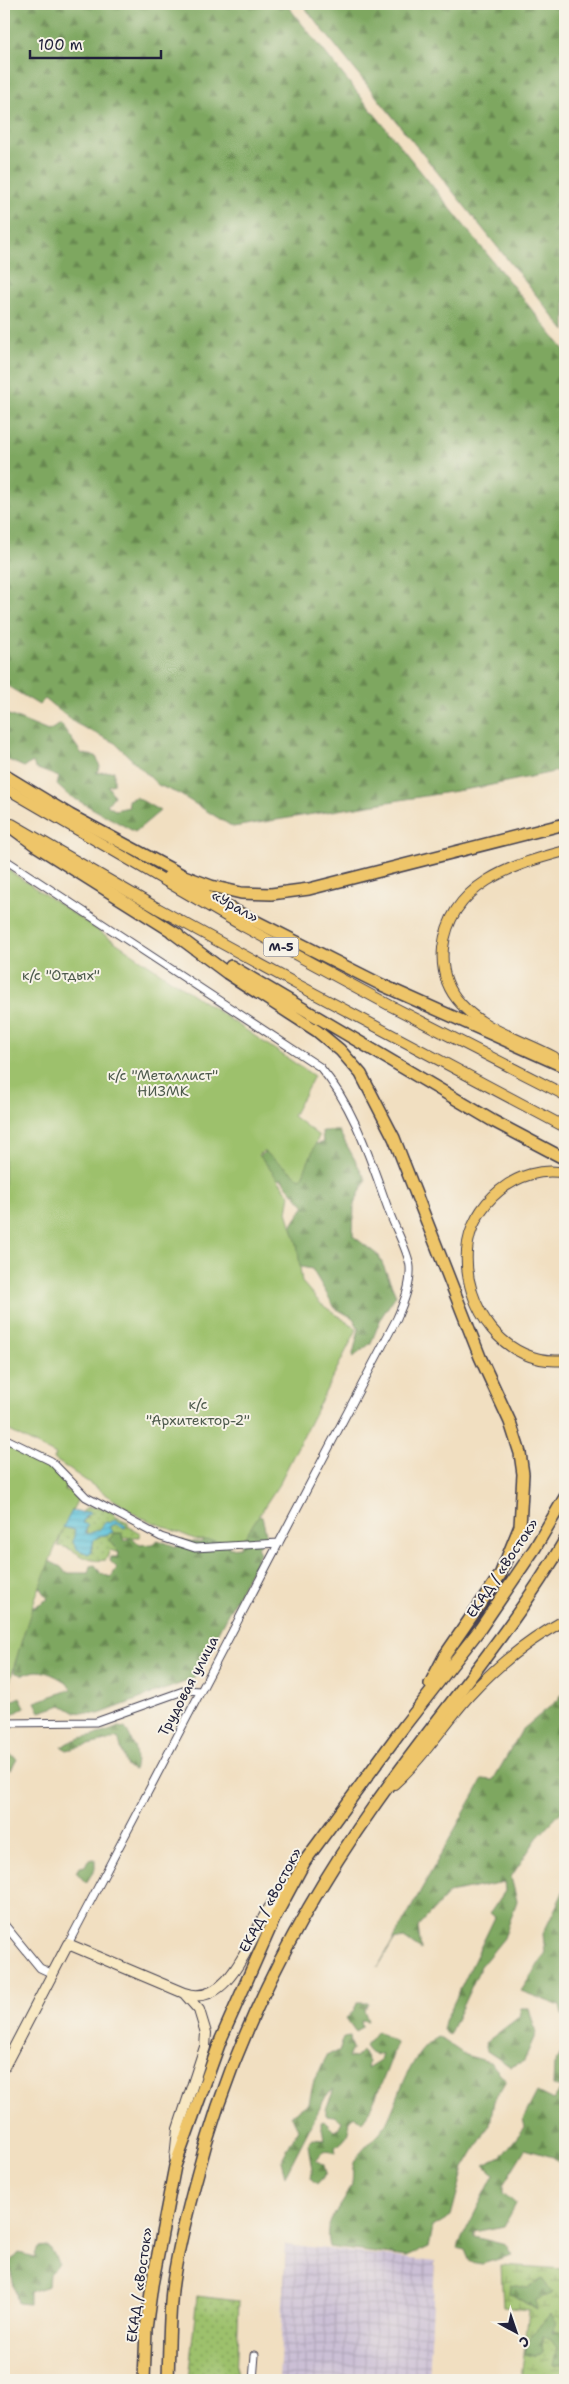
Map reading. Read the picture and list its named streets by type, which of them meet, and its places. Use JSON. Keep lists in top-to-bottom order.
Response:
{
  "streets": {
    "highway": ["ЕКАД / «Восток»"],
    "main road": ["«Урал»", "М-5", "Трудовая улица"]
  },
  "parks": ["к/с \"Отдых\"", "к/с \"Металлист\" НИЗМК", "к/с \"Архитектор-2\""],
  "scale_bar": "100 m",
  "north": "bottom right"
}
